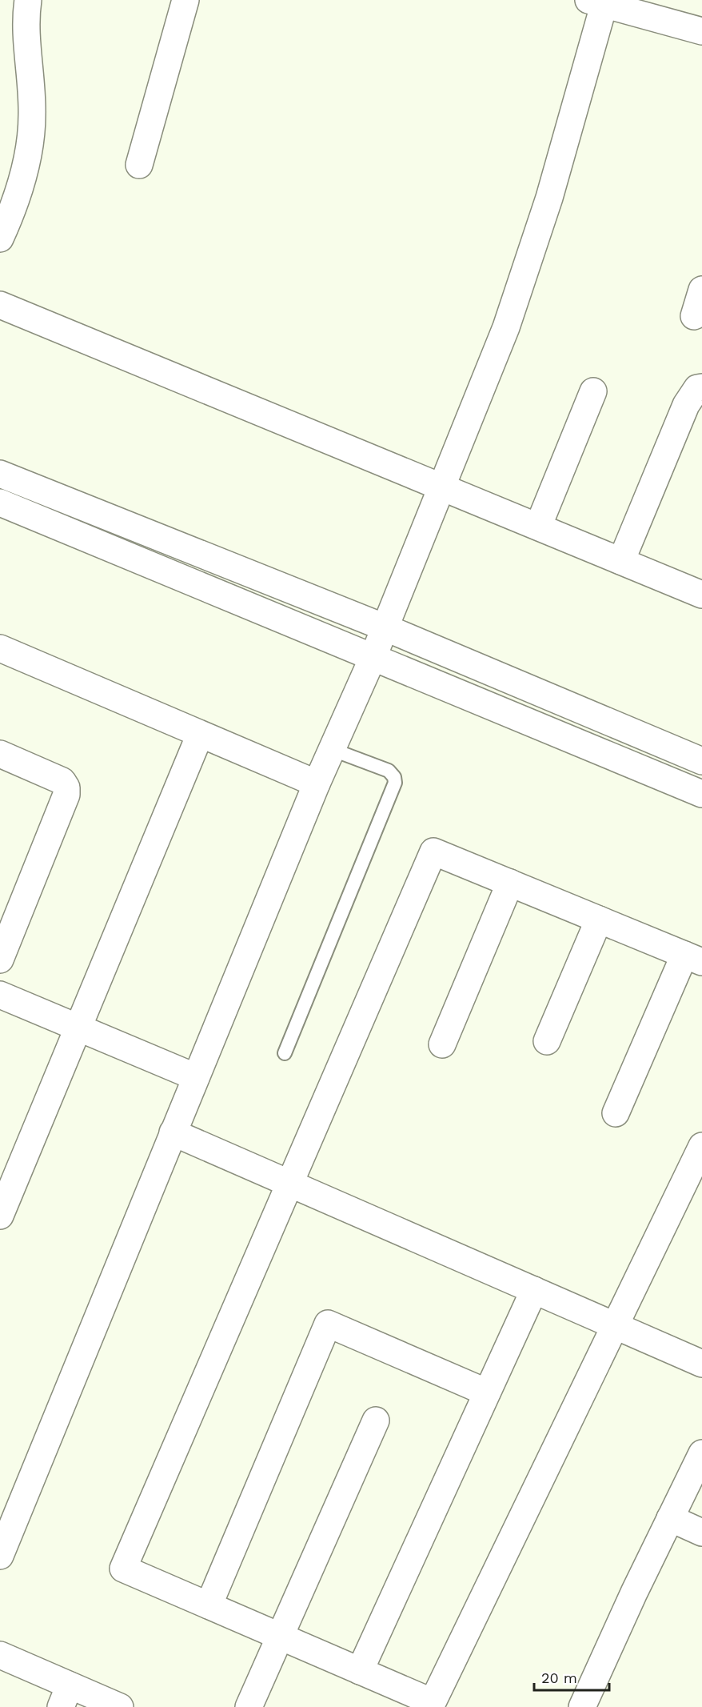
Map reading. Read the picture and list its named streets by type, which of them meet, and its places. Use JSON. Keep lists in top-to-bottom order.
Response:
{
  "scale_bar": "20 m"
}
